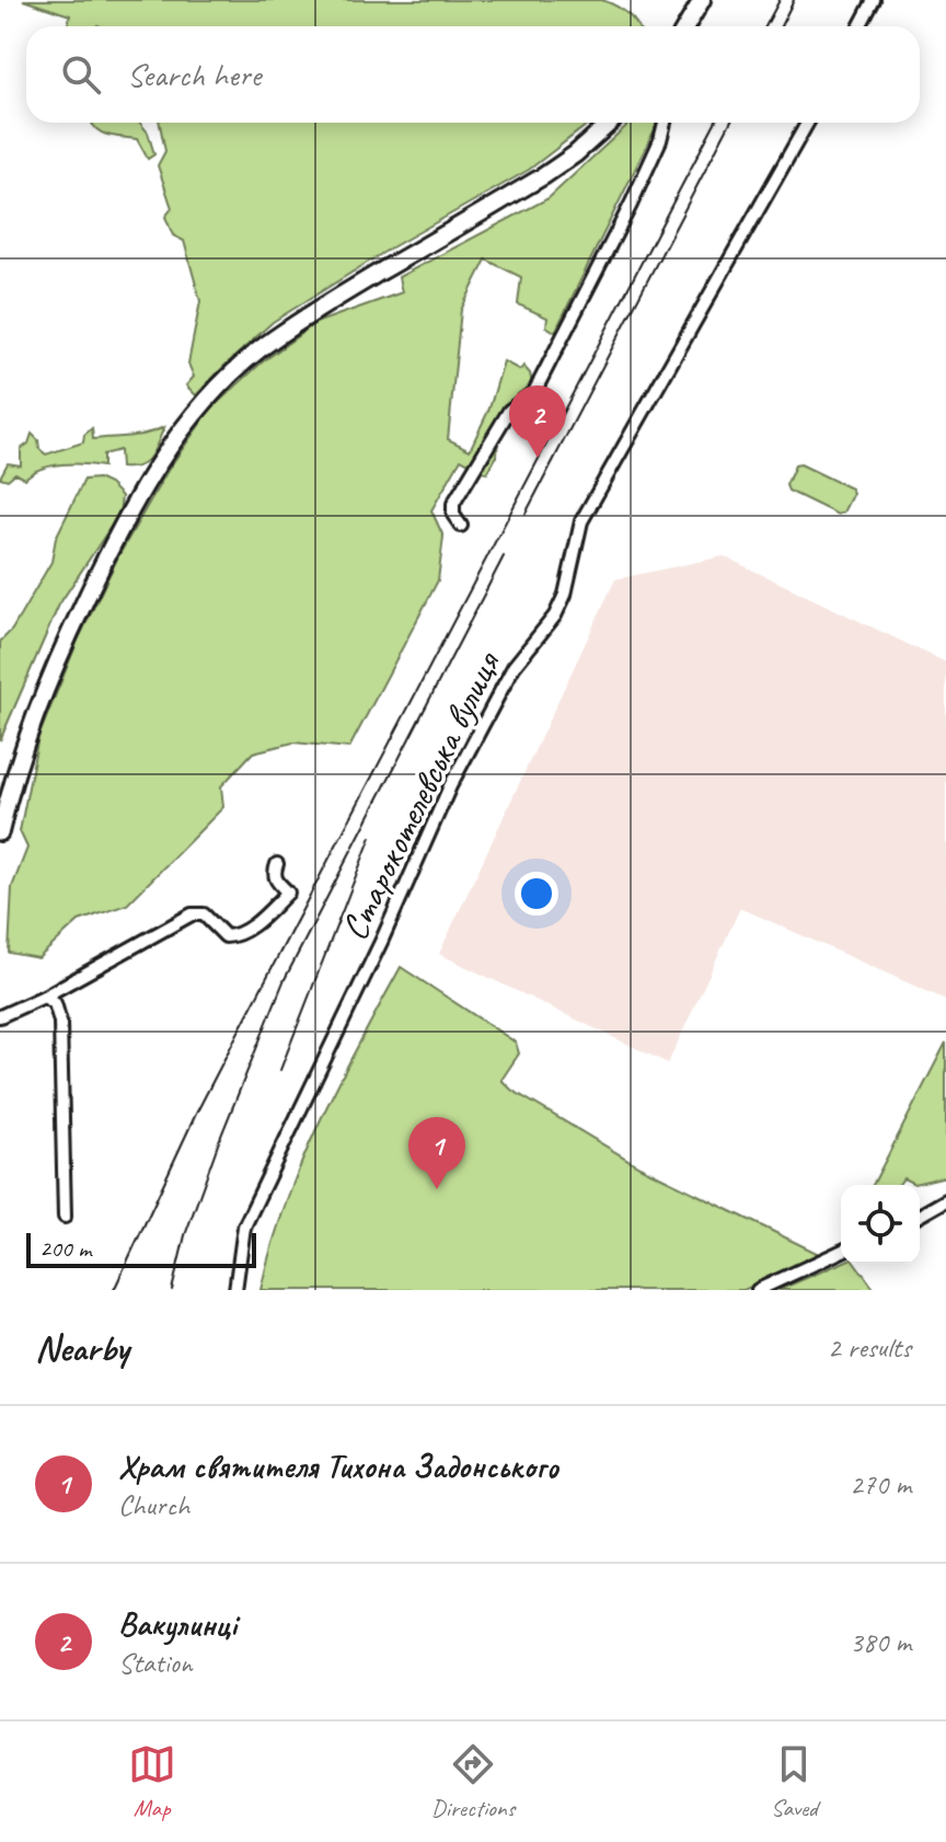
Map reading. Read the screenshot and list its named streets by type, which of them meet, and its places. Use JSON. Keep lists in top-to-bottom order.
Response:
{
  "streets": {
    "street": ["Старокотелевська вулиця"]
  },
  "scale_bar": "200 m",
  "page": {
    "search": "Search here",
    "pins": ["2", "1"],
    "scale": "200 m",
    "heading": ["Nearby", "2 results"],
    "list": [
      {
        "mark": "1",
        "name": "Храм святителя Тихона Задонського",
        "note": "Church",
        "value": "270 m"
      },
      {
        "mark": "2",
        "name": "Вакулинці",
        "note": "Station",
        "value": "380 m"
      }
    ],
    "nav": ["Map", "Directions", "Saved"]
  }
}
